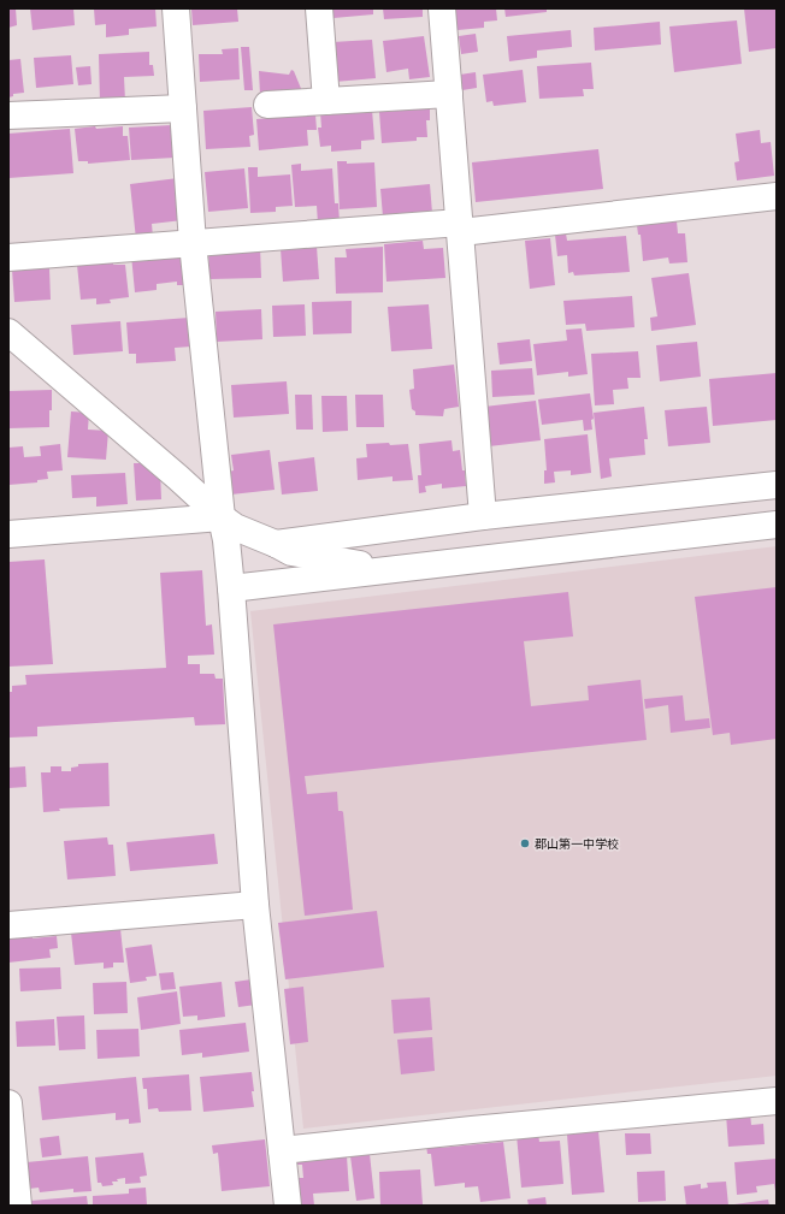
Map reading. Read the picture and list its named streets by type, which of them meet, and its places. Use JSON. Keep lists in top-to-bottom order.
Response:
{
  "places": ["郡山第一中学校"]
}
